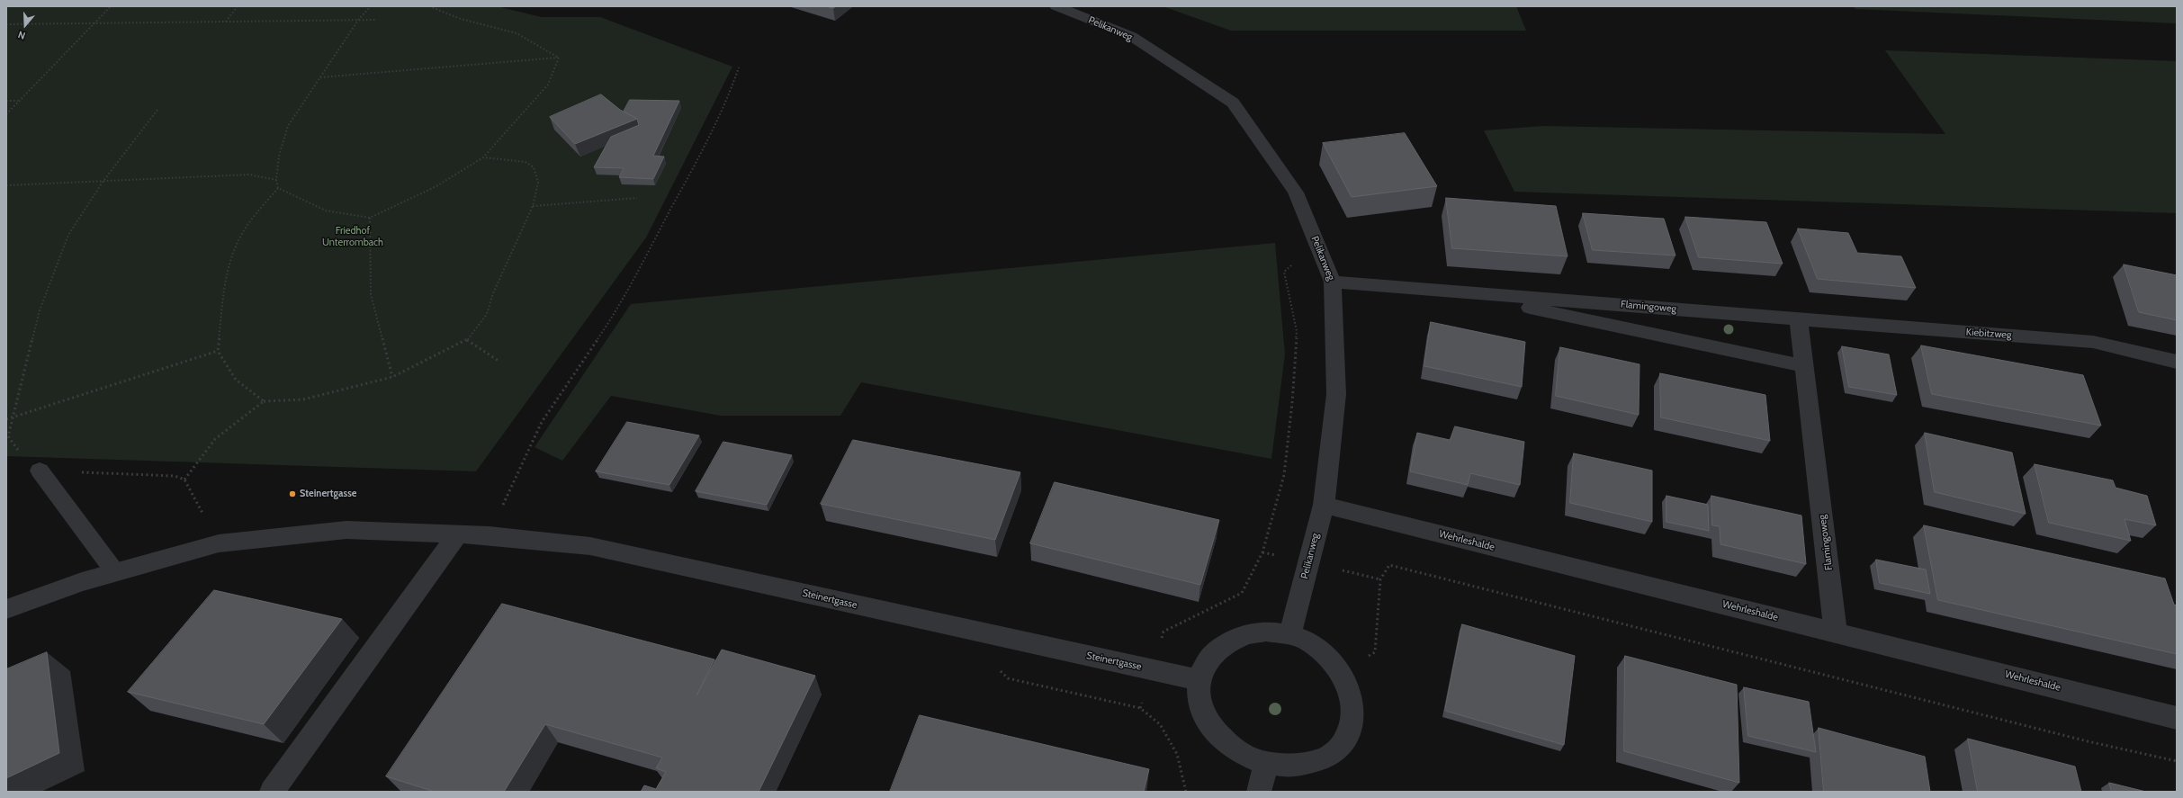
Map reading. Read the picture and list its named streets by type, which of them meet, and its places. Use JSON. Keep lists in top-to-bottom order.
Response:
{
  "streets": {
    "street": [
      "Pelikanweg",
      "Flamingoweg",
      "Kiebitzweg",
      "Wehrleshalde",
      "Steinertgasse"
    ]
  },
  "crossings": [
    ["Pelikanweg", "Flamingoweg"],
    ["Pelikanweg", "Wehrleshalde"],
    ["Flamingoweg", "Kiebitzweg"],
    ["Flamingoweg", "Wehrleshalde"]
  ],
  "parks": ["Friedhof Unterrombach"],
  "places": ["Steinertgasse"],
  "north": "bottom"
}
